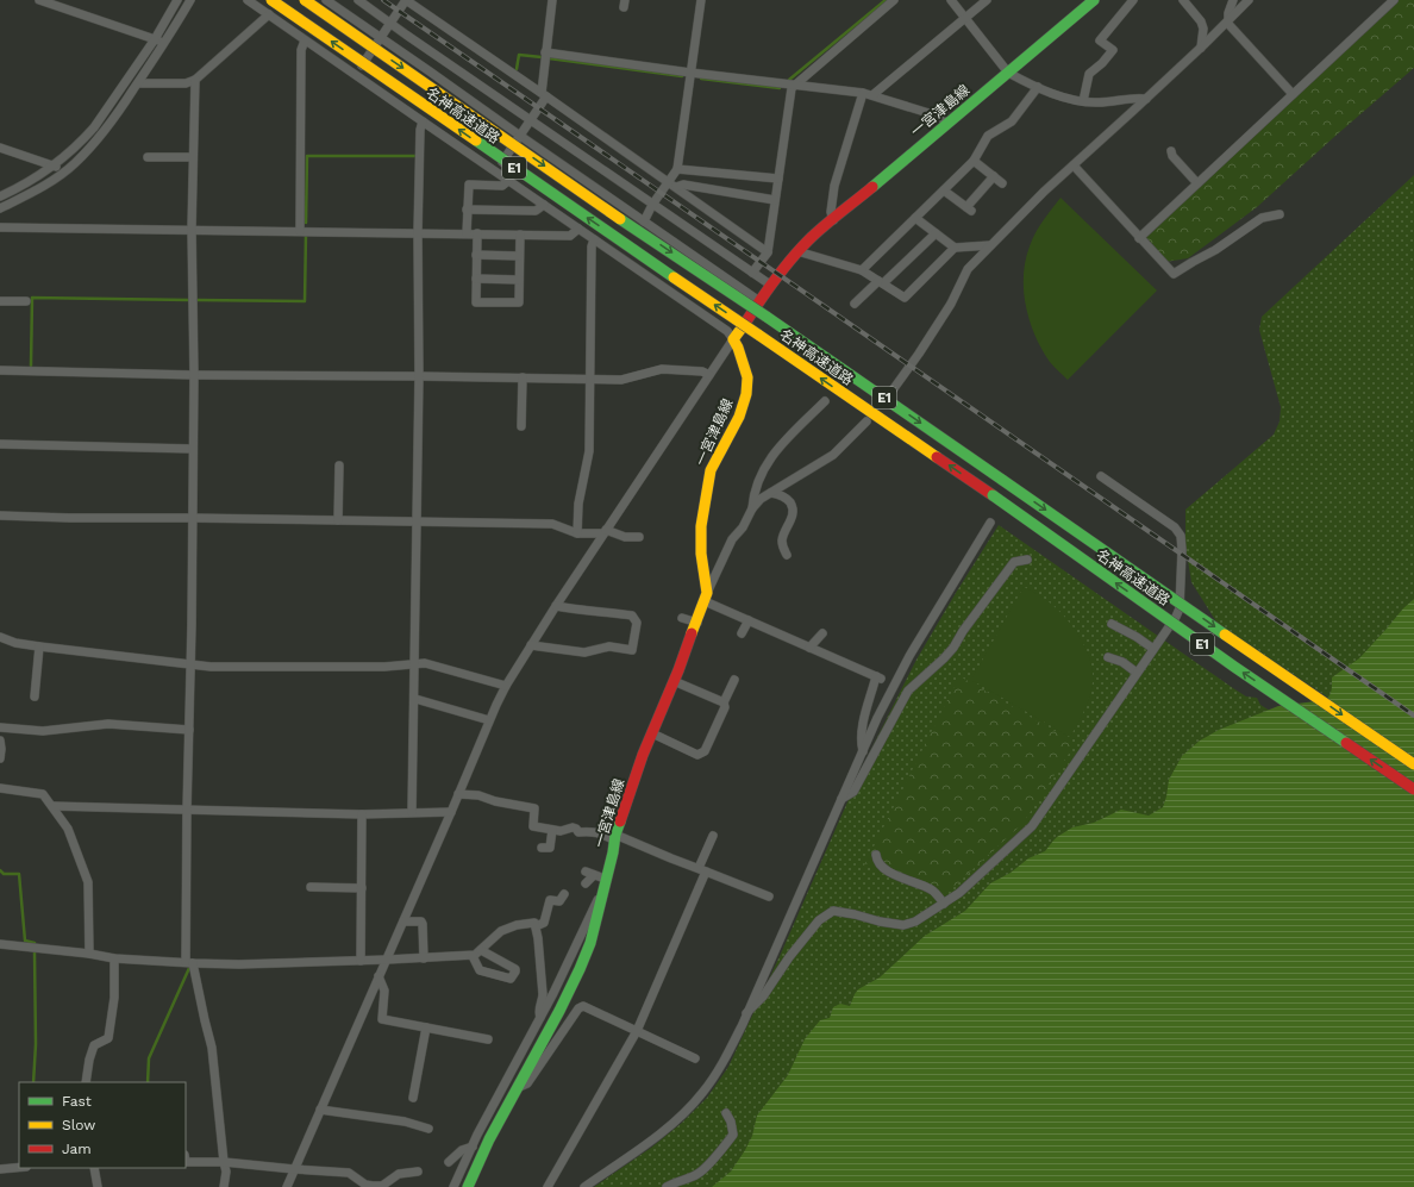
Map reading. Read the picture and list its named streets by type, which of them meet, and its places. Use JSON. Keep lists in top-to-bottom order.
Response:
{
  "streets": {
    "main road": ["一宮津島線", "名神高速道路", "E1"]
  },
  "legend": ["Fast", "Slow", "Jam"]
}
